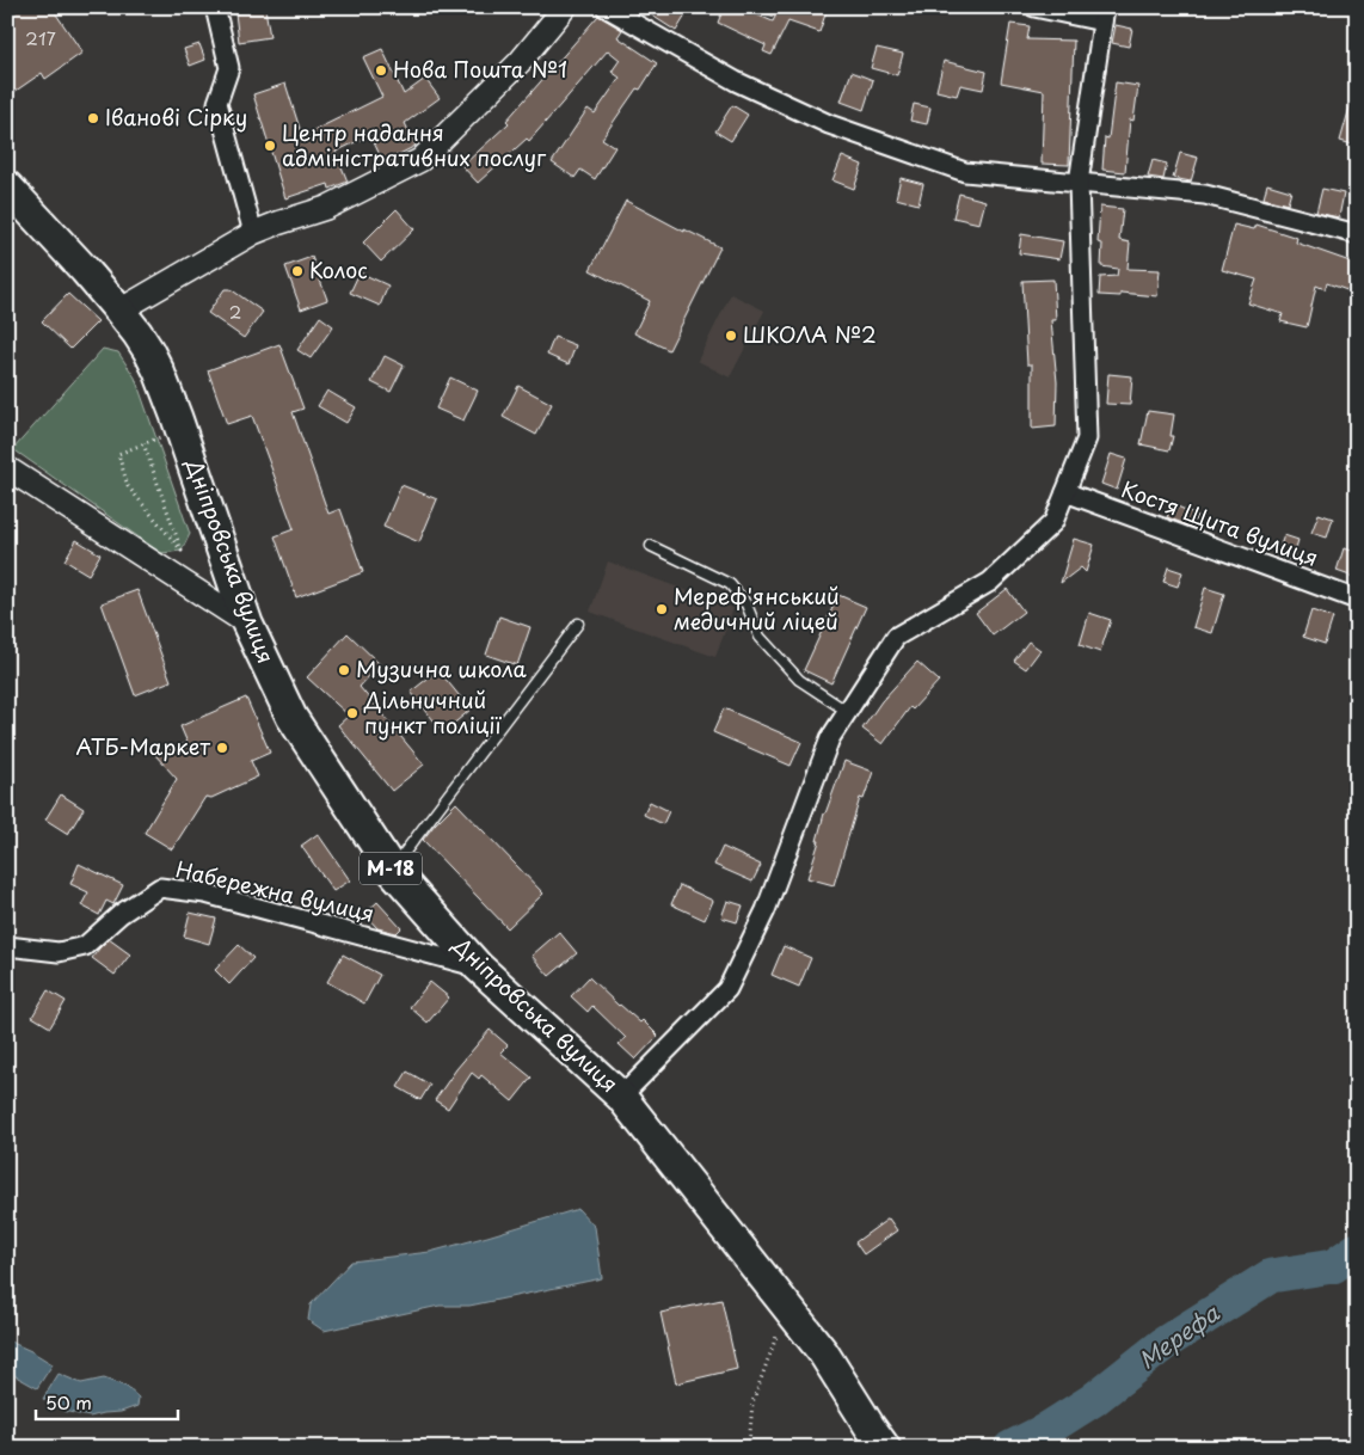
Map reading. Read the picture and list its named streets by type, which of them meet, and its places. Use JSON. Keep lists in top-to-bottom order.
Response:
{
  "streets": {
    "highway": ["Дніпровська вулиця", "М-18"],
    "street": ["Костя Щита вулиця", "Набережна вулиця"]
  },
  "crossings": [
    ["Дніпровська вулиця", "Набережна вулиця"]
  ],
  "water": ["Мерефа"],
  "places": [
    "Нова Пошта №1",
    "Іванові Сірку",
    "Центр надання адміністративних послуг",
    "Колос",
    "ШКОЛА №2",
    "Мереф'янський медичний ліцей",
    "Музична школа",
    "Дільничний пункт поліції",
    "АТБ-Маркет"
  ],
  "house_numbers": ["217", "2"],
  "scale_bar": "50 m"
}
